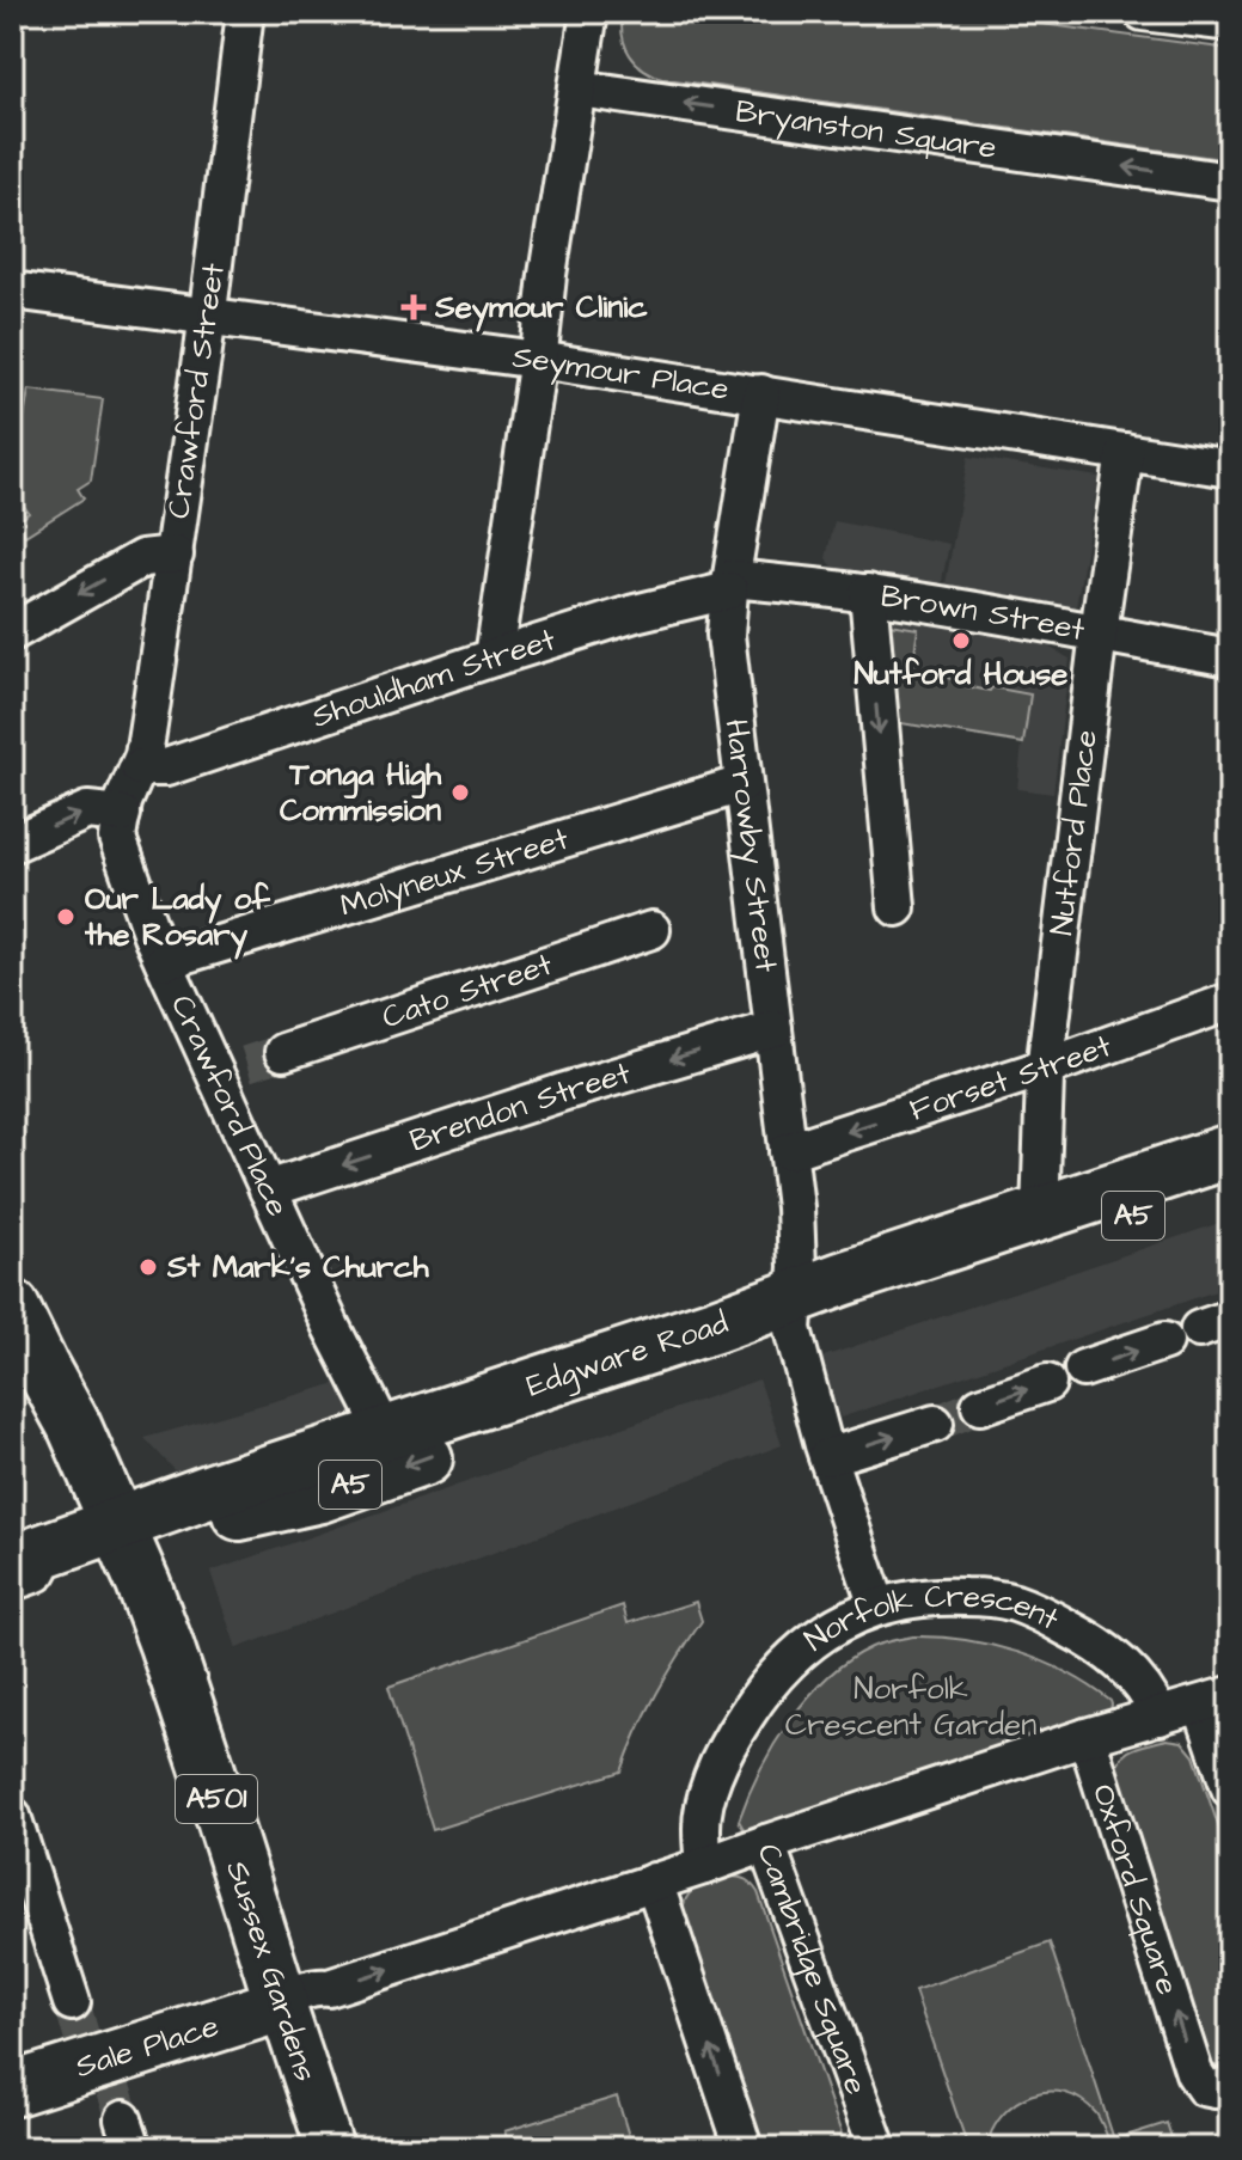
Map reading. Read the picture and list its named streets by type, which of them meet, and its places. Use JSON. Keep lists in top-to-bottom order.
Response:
{
  "streets": {
    "highway": [
      "A5",
      "Edgware Road",
      "A501",
      "Sussex Gardens",
      "Sale Place"
    ],
    "street": [
      "Bryanston Square",
      "Seymour Place",
      "Crawford Street",
      "Brown Street",
      "Shouldham Street",
      "Nutford Place",
      "Harrowby Street",
      "Molyneux Street",
      "Cato Street",
      "Forset Street",
      "Crawford Place",
      "Brendon Street",
      "Norfolk Crescent",
      "Oxford Square",
      "Cambridge Square"
    ]
  },
  "crossings": [
    ["Seymour Place", "Crawford Street"],
    ["Seymour Place", "Nutford Place"],
    ["Seymour Place", "Harrowby Street"],
    ["Crawford Street", "Shouldham Street"],
    ["Crawford Street", "Crawford Place"],
    ["Brown Street", "Shouldham Street"],
    ["Brown Street", "Nutford Place"],
    ["Brown Street", "Harrowby Street"],
    ["Shouldham Street", "Harrowby Street"],
    ["Shouldham Street", "Crawford Place"],
    ["Nutford Place", "Forset Street"],
    ["Nutford Place", "Edgware Road"],
    ["Harrowby Street", "Molyneux Street"],
    ["Harrowby Street", "Forset Street"],
    ["Harrowby Street", "Brendon Street"],
    ["Harrowby Street", "Edgware Road"],
    ["Harrowby Street", "Norfolk Crescent"],
    ["Molyneux Street", "Crawford Place"],
    ["Crawford Place", "Brendon Street"],
    ["Crawford Place", "Edgware Road"],
    ["Edgware Road", "A501"],
    ["Edgware Road", "Sussex Gardens"],
    ["Norfolk Crescent", "Cambridge Square"],
    ["A501", "Sussex Gardens"],
    ["Sussex Gardens", "Sale Place"]
  ],
  "one_way": ["Bryanston Square", "Brendon Street", "Oxford Square"],
  "parks": ["Norfolk Crescent Garden"],
  "places": {
    "health": ["Seymour Clinic"],
    "other": [
      "Nutford House",
      "Tonga High Commission",
      "Our Lady of the Rosary",
      "St Mark's Church"
    ]
  }
}
